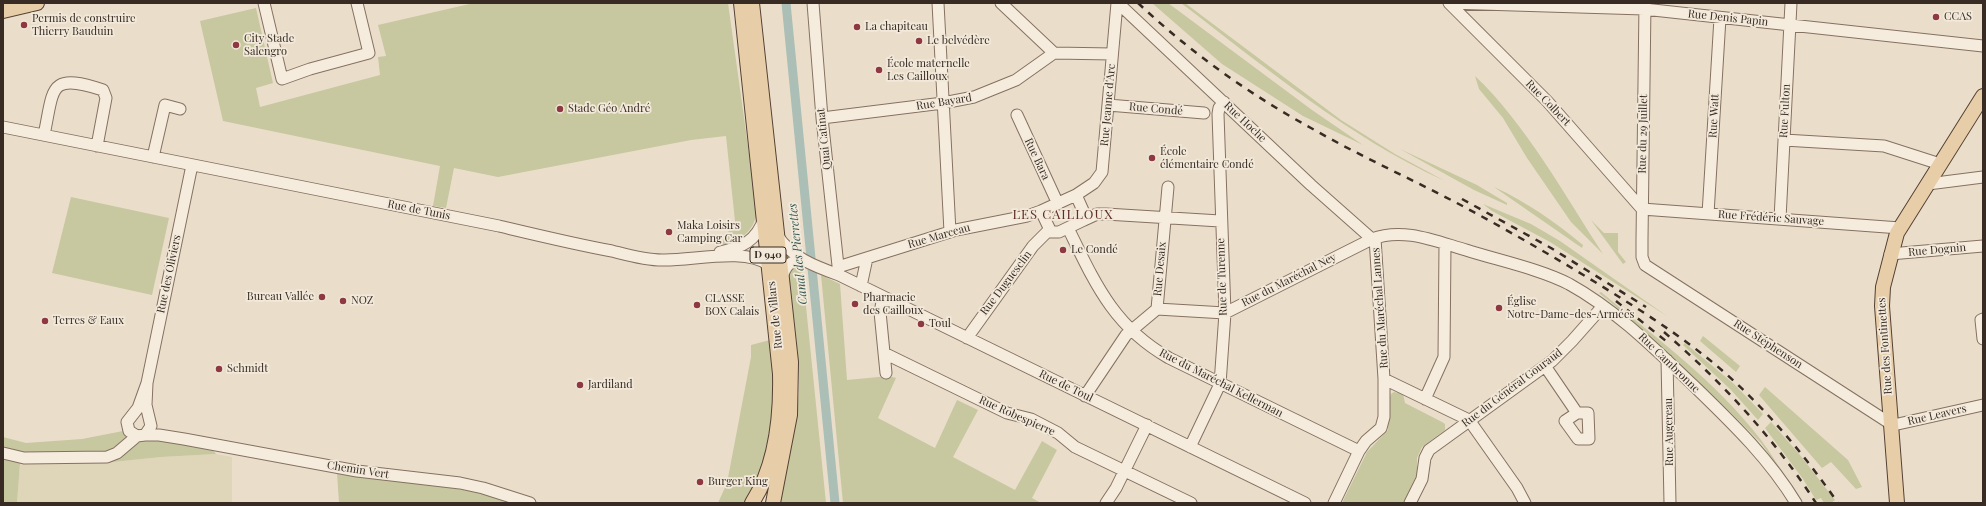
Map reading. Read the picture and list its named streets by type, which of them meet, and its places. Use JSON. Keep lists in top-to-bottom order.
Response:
{
  "streets": {
    "main road": ["D 940", "Rue de Villars", "Rue des Fontinettes"],
    "street": [
      "Rue Denis Papin",
      "Rue Bayard",
      "Rue Colbert",
      "Rue Jeanne d'Arc",
      "Rue Condé",
      "Rue Fulton",
      "Rue Watt",
      "Rue Hoche",
      "Rue du 29 Juillet",
      "Quai Catinat",
      "Rue Bara",
      "Rue de Tunis",
      "Rue Frédéric Sauvage",
      "Rue Marceau",
      "Rue Dognin",
      "Rue Desaix",
      "Rue des Oliviers",
      "Rue de Turenne",
      "Rue du Maréchal Ney",
      "Rue Duguesclin",
      "Rue du Maréchal Lannes",
      "Rue Stéphenson",
      "Rue Cambronne",
      "Rue du Maréchal Kellerman",
      "Rue de Toul",
      "Rue du Général Gouraud",
      "Rue Leavers",
      "Rue Robespierre",
      "Rue Augereau",
      "Chemin Vert"
    ]
  },
  "crossings": [
    ["Rue Denis Papin", "Rue Colbert"],
    ["Rue Denis Papin", "Rue Fulton"],
    ["Rue Denis Papin", "Rue Watt"],
    ["Rue Denis Papin", "Rue du 29 Juillet"],
    ["Rue Bayard", "Quai Catinat"],
    ["Rue Colbert", "Rue du 29 Juillet"],
    ["Rue Colbert", "Rue Frédéric Sauvage"],
    ["Rue Jeanne d'Arc", "Rue Condé"],
    ["Rue Jeanne d'Arc", "Rue Hoche"],
    ["Rue Jeanne d'Arc", "Rue Bara"],
    ["Rue Jeanne d'Arc", "Rue Marceau"],
    ["Rue Fulton", "Rue Frédéric Sauvage"],
    ["Rue Watt", "Rue Frédéric Sauvage"],
    ["Rue Hoche", "Rue de Turenne"],
    ["Rue Hoche", "Rue du Maréchal Ney"],
    ["Rue Hoche", "Rue du Maréchal Lannes"],
    ["Rue Hoche", "Rue Cambronne"],
    ["Rue du 29 Juillet", "Rue Frédéric Sauvage"],
    ["Rue du 29 Juillet", "Rue Stéphenson"],
    ["Quai Catinat", "Rue Marceau"],
    ["Quai Catinat", "Rue de Toul"],
    ["Rue Bara", "Rue Marceau"],
    ["Rue de Tunis", "Rue des Oliviers"],
    ["Rue de Tunis", "Rue de Villars"],
    ["Rue Frédéric Sauvage", "Rue des Fontinettes"],
    ["Rue Marceau", "Rue de Toul"],
    ["Rue Dognin", "Rue des Fontinettes"],
    ["Rue Desaix", "Rue du Maréchal Kellerman"],
    ["Rue Desaix", "Rue de Toul"],
    ["Rue de Turenne", "Rue du Maréchal Ney"],
    ["Rue de Turenne", "Rue du Maréchal Kellerman"],
    ["Rue de Turenne", "Rue de Toul"],
    ["Rue du Maréchal Ney", "Rue du Maréchal Lannes"],
    ["Rue du Maréchal Ney", "Rue Cambronne"],
    ["Rue Duguesclin", "Rue de Toul"],
    ["Rue du Maréchal Lannes", "Rue Cambronne"],
    ["Rue du Maréchal Lannes", "Rue du Maréchal Kellerman"],
    ["Rue Stéphenson", "Rue des Fontinettes"],
    ["Rue Stéphenson", "Rue Leavers"],
    ["Rue des Fontinettes", "Rue Leavers"],
    ["Rue Cambronne", "Rue du Général Gouraud"],
    ["Rue Cambronne", "Rue Augereau"]
  ],
  "districts": ["LES CAILLOUX"],
  "water": ["Canal des Pierrettes"],
  "places": [
    "CCAS",
    "Permis de construire Thierry Bauduin",
    "La chapiteau",
    "Le belvédère",
    "City Stade Salengro",
    "École maternelle Les Cailloux",
    "Stade Géo André",
    "École élémentaire Condé",
    "Maka Loisirs Camping Car",
    "Le Condé",
    "Bureau Vallée",
    "NOZ",
    "Pharmacie des Cailloux",
    "CLASSE BOX Calais",
    "Église Notre-Dame-des-Armées",
    "Terres & Eaux",
    "Toul",
    "Schmidt",
    "Jardiland",
    "Burger King"
  ]
}
